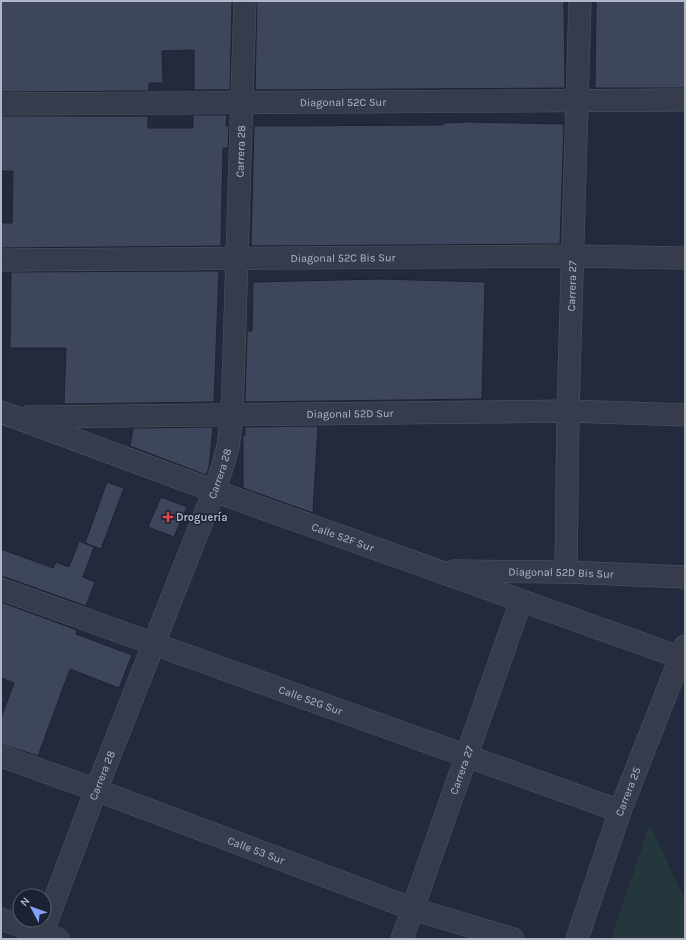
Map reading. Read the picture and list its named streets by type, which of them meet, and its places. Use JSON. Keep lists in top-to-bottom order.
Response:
{
  "streets": {
    "street": [
      "Diagonal 52C Sur",
      "Carrera 28",
      "Diagonal 52C Bis Sur",
      "Carrera 27",
      "Diagonal 52D Sur",
      "Calle 52F Sur",
      "Diagonal 52D Bis Sur",
      "Calle 52G Sur",
      "Carrera 25",
      "Calle 53 Sur"
    ]
  },
  "crossings": [
    ["Diagonal 52C Sur", "Carrera 28"],
    ["Diagonal 52C Sur", "Carrera 27"],
    ["Carrera 28", "Diagonal 52C Bis Sur"],
    ["Carrera 28", "Diagonal 52D Sur"],
    ["Carrera 28", "Calle 52F Sur"],
    ["Carrera 28", "Calle 52G Sur"],
    ["Carrera 28", "Calle 53 Sur"],
    ["Diagonal 52C Bis Sur", "Carrera 27"],
    ["Carrera 27", "Diagonal 52D Sur"],
    ["Carrera 27", "Calle 52F Sur"],
    ["Carrera 27", "Diagonal 52D Bis Sur"],
    ["Carrera 27", "Calle 52G Sur"],
    ["Carrera 27", "Calle 53 Sur"],
    ["Diagonal 52D Sur", "Calle 52F Sur"],
    ["Calle 52F Sur", "Diagonal 52D Bis Sur"],
    ["Calle 52F Sur", "Carrera 25"],
    ["Calle 52G Sur", "Carrera 25"]
  ],
  "places": {
    "health": ["Droguería"]
  },
  "north": "top left"
}
